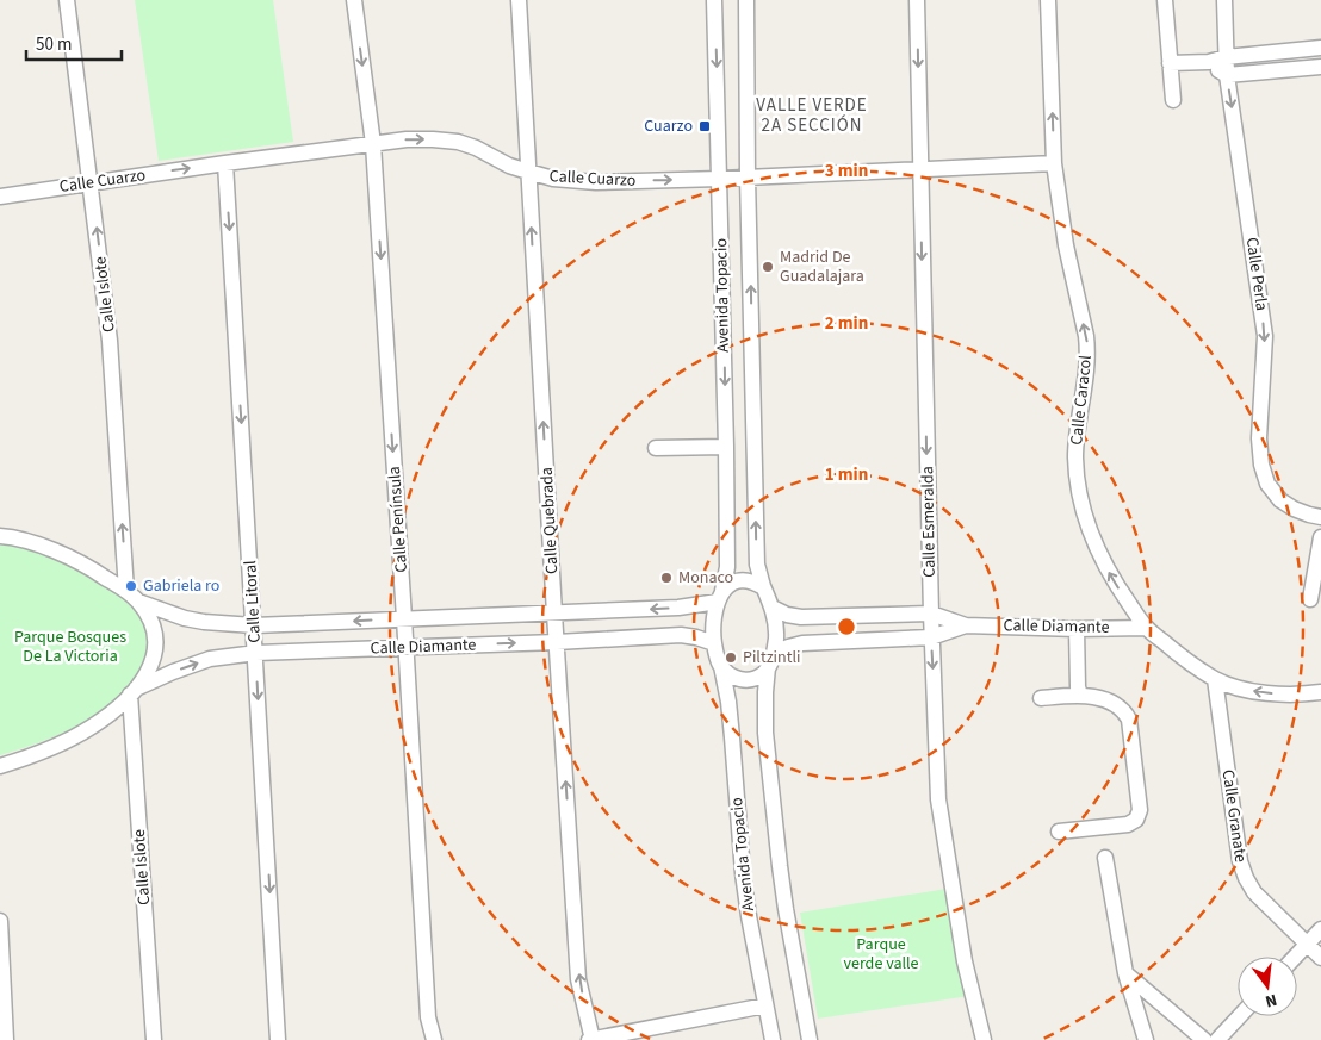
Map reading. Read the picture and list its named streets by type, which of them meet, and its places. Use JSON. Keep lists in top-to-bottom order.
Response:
{
  "streets": {
    "street": [
      "Calle Cuarzo",
      "Calle Perla",
      "Calle Islote",
      "Avenida Topacio",
      "Calle Caracol",
      "Calle Península",
      "Calle Quebrada",
      "Calle Esmeralda",
      "Calle Litoral",
      "Calle Diamante",
      "Calle Granate"
    ]
  },
  "crossings": [
    ["Calle Cuarzo", "Calle Islote"],
    ["Calle Cuarzo", "Avenida Topacio"],
    ["Calle Cuarzo", "Calle Caracol"],
    ["Calle Cuarzo", "Calle Península"],
    ["Calle Cuarzo", "Calle Quebrada"],
    ["Calle Cuarzo", "Calle Esmeralda"],
    ["Calle Cuarzo", "Calle Litoral"],
    ["Calle Islote", "Calle Diamante"],
    ["Avenida Topacio", "Calle Diamante"],
    ["Calle Caracol", "Calle Diamante"],
    ["Calle Caracol", "Calle Granate"],
    ["Calle Península", "Calle Diamante"],
    ["Calle Quebrada", "Calle Diamante"],
    ["Calle Esmeralda", "Calle Diamante"],
    ["Calle Litoral", "Calle Diamante"]
  ],
  "one_way": [
    "Calle Cuarzo",
    "Calle Perla",
    "Calle Islote",
    "Calle Caracol",
    "Calle Península",
    "Calle Quebrada",
    "Calle Esmeralda",
    "Calle Litoral"
  ],
  "districts": ["VALLE VERDE 2A SECCIÓN"],
  "parks": ["Parque Bosques De La Victoria", "Parque verde valle"],
  "places": {
    "transit": ["Cuarzo"],
    "other": [
      "Madrid De Guadalajara",
      "Monaco",
      "Gabriela ro",
      "Piltzintli"
    ]
  },
  "scale_bar": "50 m",
  "north": "bottom",
  "rings": ["3 min", "2 min", "1 min"]
}
